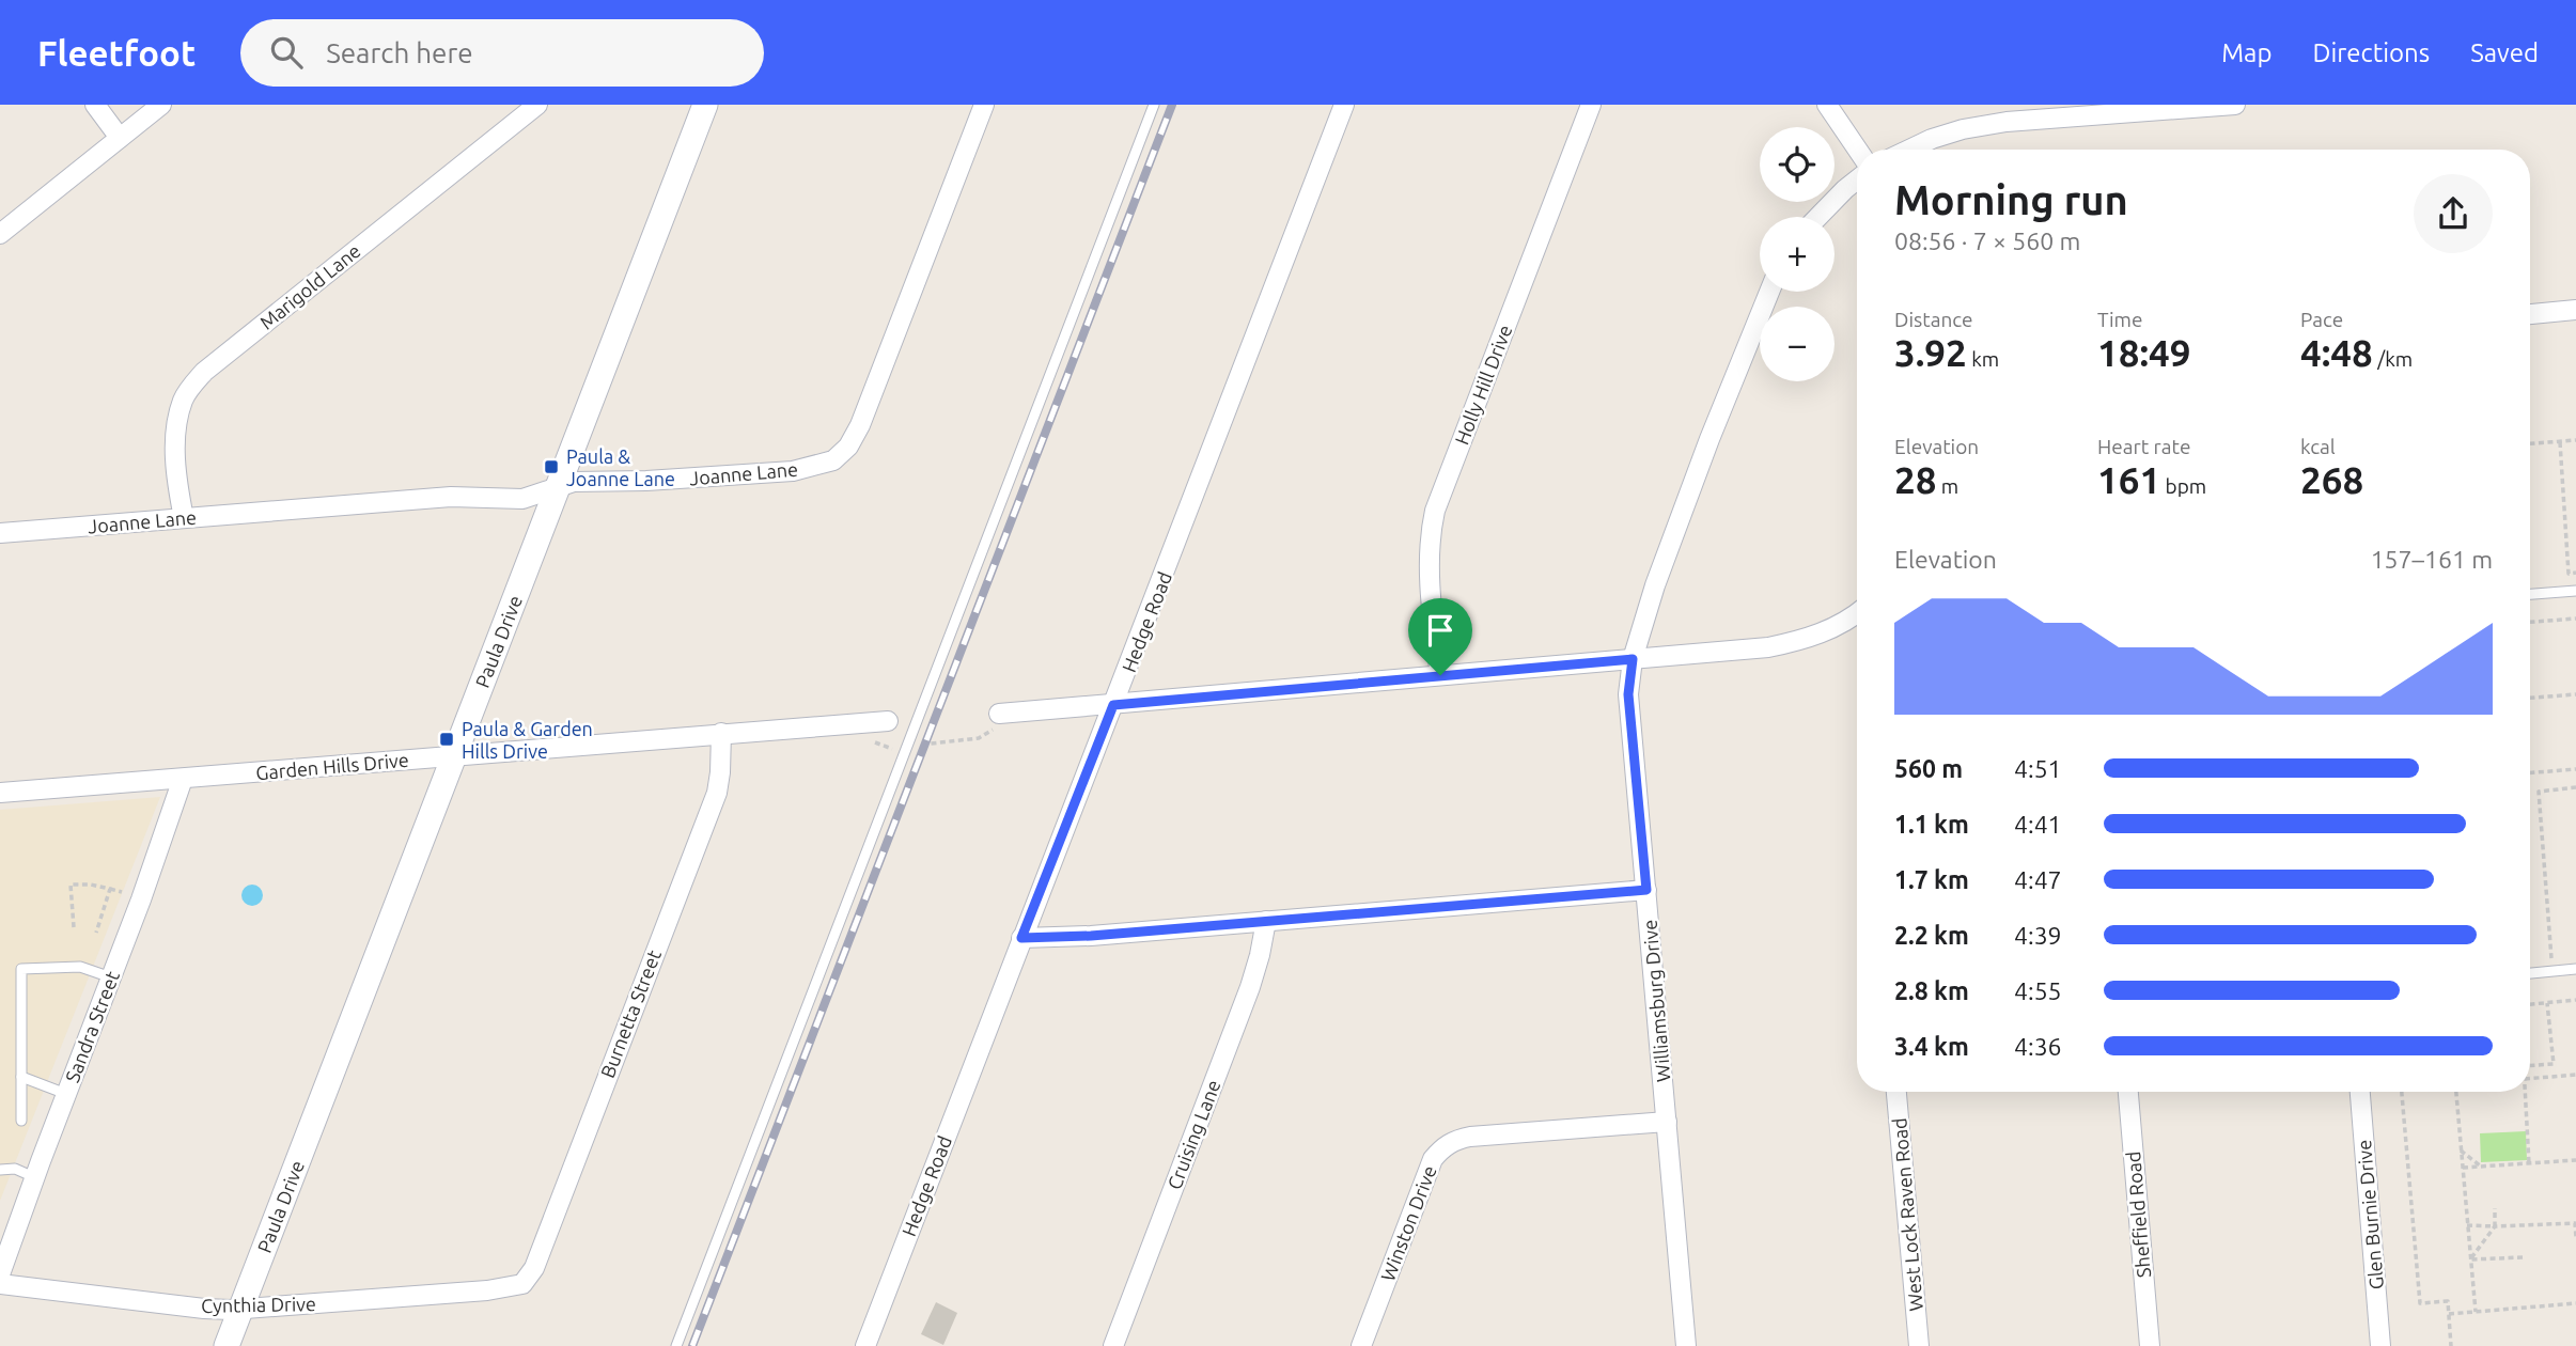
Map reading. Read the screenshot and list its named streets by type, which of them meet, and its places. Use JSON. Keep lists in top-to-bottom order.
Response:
{
  "streets": {
    "street": [
      "Marigold Lane",
      "Holly Hill Drive",
      "Joanne Lane",
      "Hedge Road",
      "Paula Drive",
      "Garden Hills Drive",
      "Williamsburg Drive",
      "Burnetta Street",
      "Sandra Street",
      "Cruising Lane",
      "West Lock Raven Road",
      "Sheffield Road",
      "Glen Burnie Drive",
      "Winston Drive",
      "Cynthia Drive"
    ]
  },
  "crossings": [
    ["Marigold Lane", "Joanne Lane"],
    ["Joanne Lane", "Paula Drive"],
    ["Paula Drive", "Garden Hills Drive"],
    ["Paula Drive", "Cynthia Drive"],
    ["Garden Hills Drive", "Burnetta Street"],
    ["Garden Hills Drive", "Sandra Street"],
    ["Williamsburg Drive", "Winston Drive"],
    ["Burnetta Street", "Cynthia Drive"]
  ],
  "places": {
    "transit": ["Paula & Joanne Lane", "Paula & Garden Hills Drive"]
  },
  "page": {
    "header": "Fleetfoot",
    "search": "Search here",
    "nav": ["Map", "Directions", "Saved"],
    "map_buttons": ["+", "−"],
    "heading": ["Morning run", "08:56 · 7 × 560 m"],
    "stats": [
      ["Distance", "3.92 km"],
      ["Time", "18:49"],
      ["Pace", "4:48 /km"],
      ["Elevation", "28 m"],
      ["Heart rate", "161 bpm"],
      ["kcal", "268"]
    ],
    "chart": ["Elevation", "157–161 m"],
    "list": [
      {
        "name": "560 m",
        "note": "4:51"
      },
      {
        "name": "1.1 km",
        "note": "4:41"
      },
      {
        "name": "1.7 km",
        "note": "4:47"
      },
      {
        "name": "2.2 km",
        "note": "4:39"
      },
      {
        "name": "2.8 km",
        "note": "4:55"
      },
      {
        "name": "3.4 km",
        "note": "4:36"
      }
    ]
  }
}
